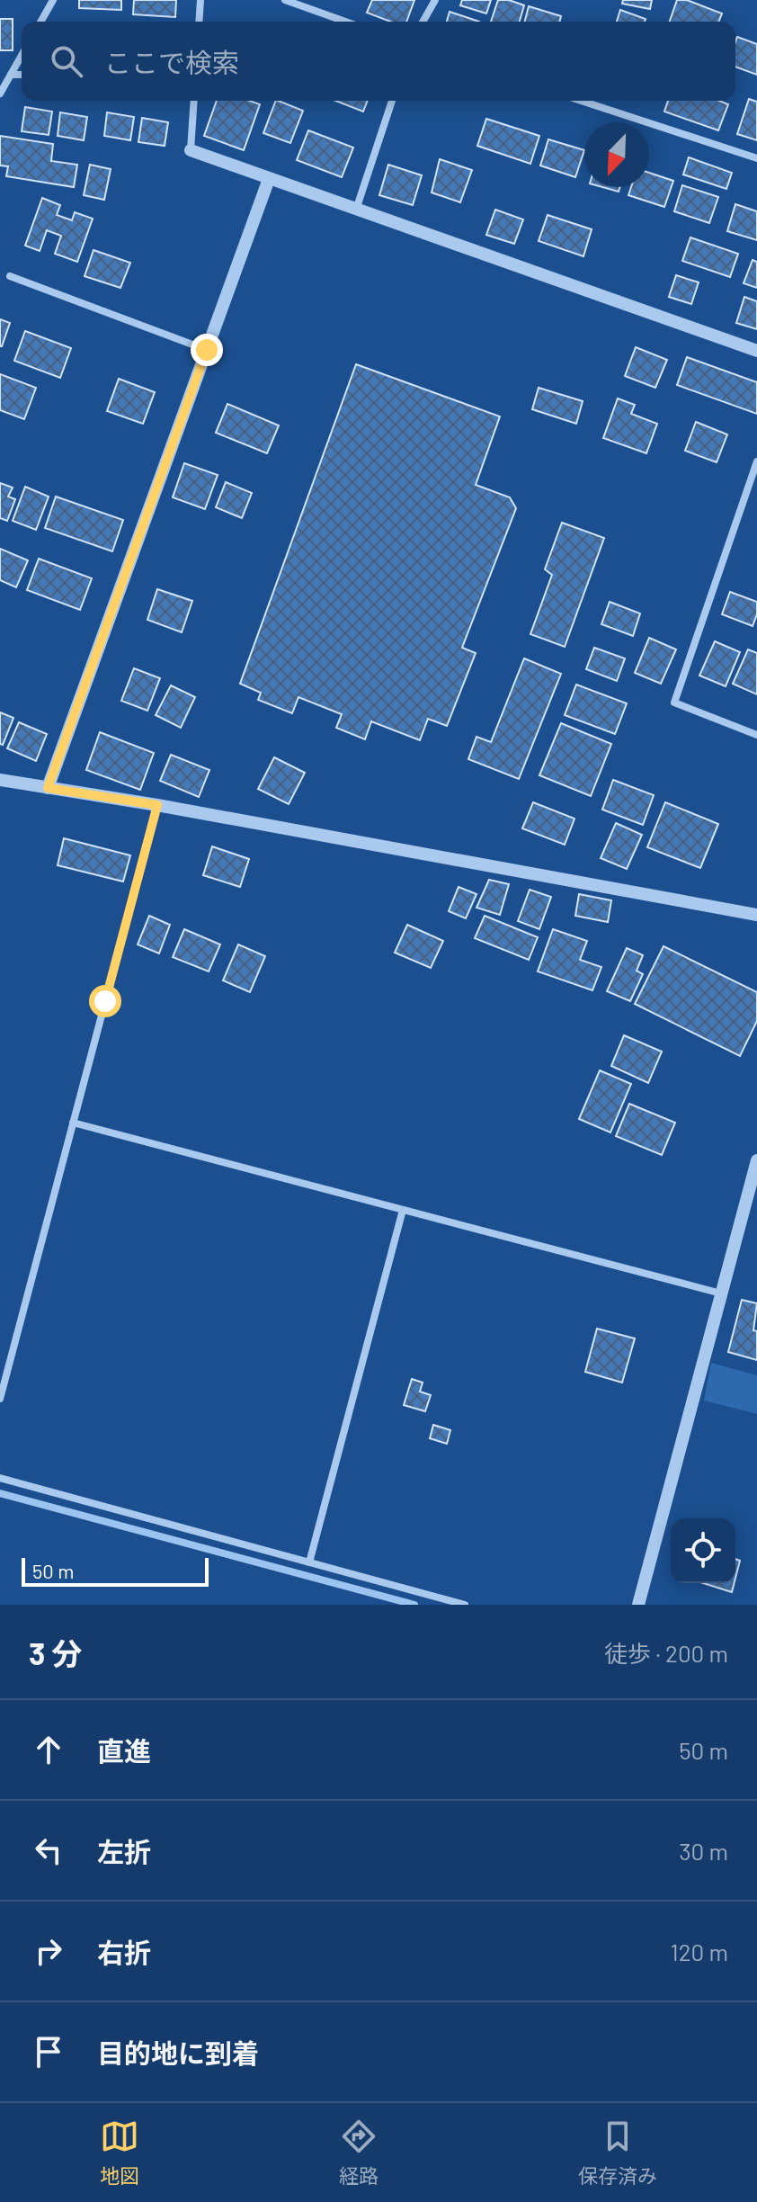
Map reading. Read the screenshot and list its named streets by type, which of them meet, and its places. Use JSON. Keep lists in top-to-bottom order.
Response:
{
  "scale_bar": "50 m",
  "north": "bottom left",
  "page": {
    "search": "ここで検索",
    "scale": "50 m",
    "heading": ["3 分", "徒歩 · 200 m"],
    "list": [
      ["直進", "50 m"],
      ["左折", "30 m"],
      ["右折", "120 m"],
      "目的地に到着"
    ],
    "nav": ["地図", "経路", "保存済み"]
  }
}
